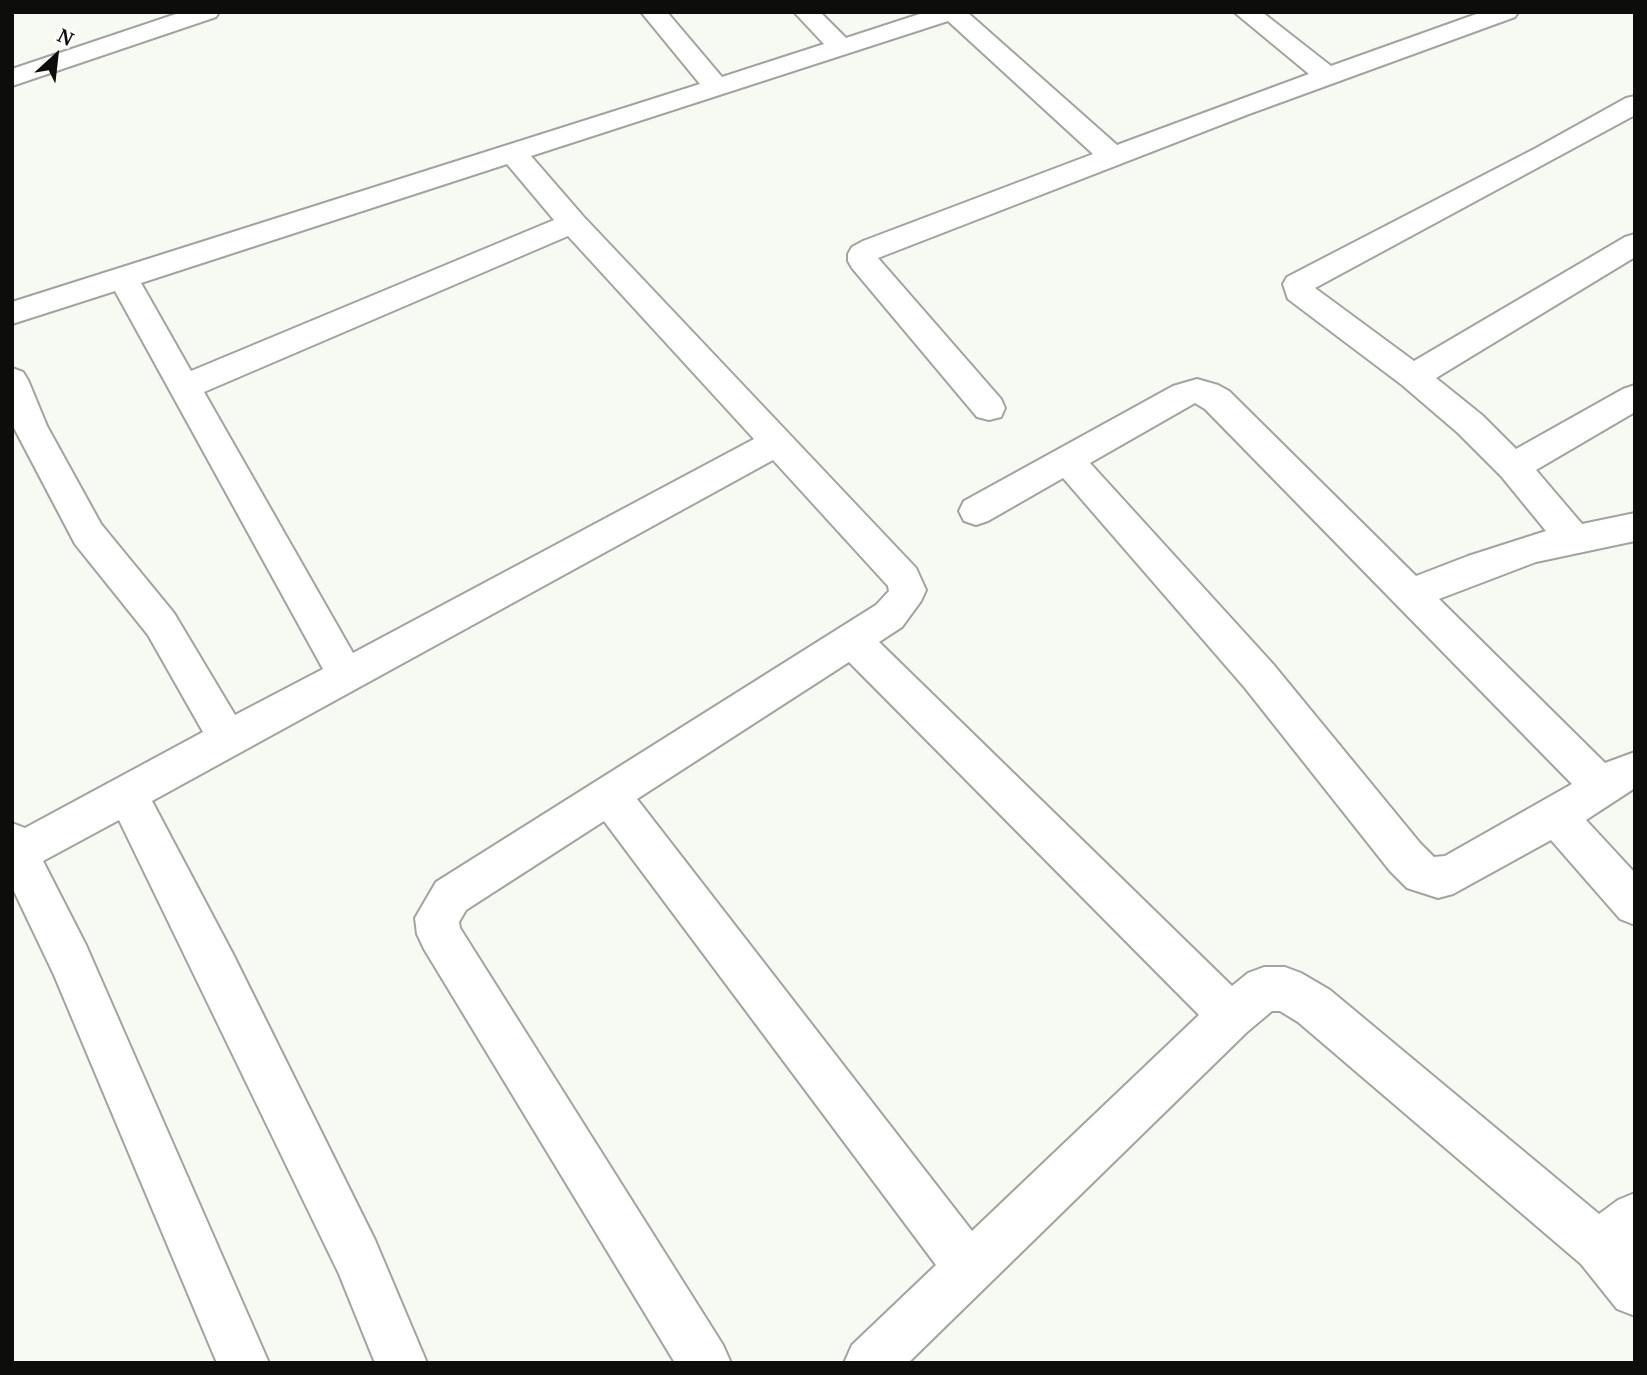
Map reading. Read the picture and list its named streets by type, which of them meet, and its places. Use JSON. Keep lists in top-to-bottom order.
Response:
{
  "north": "top right"
}
